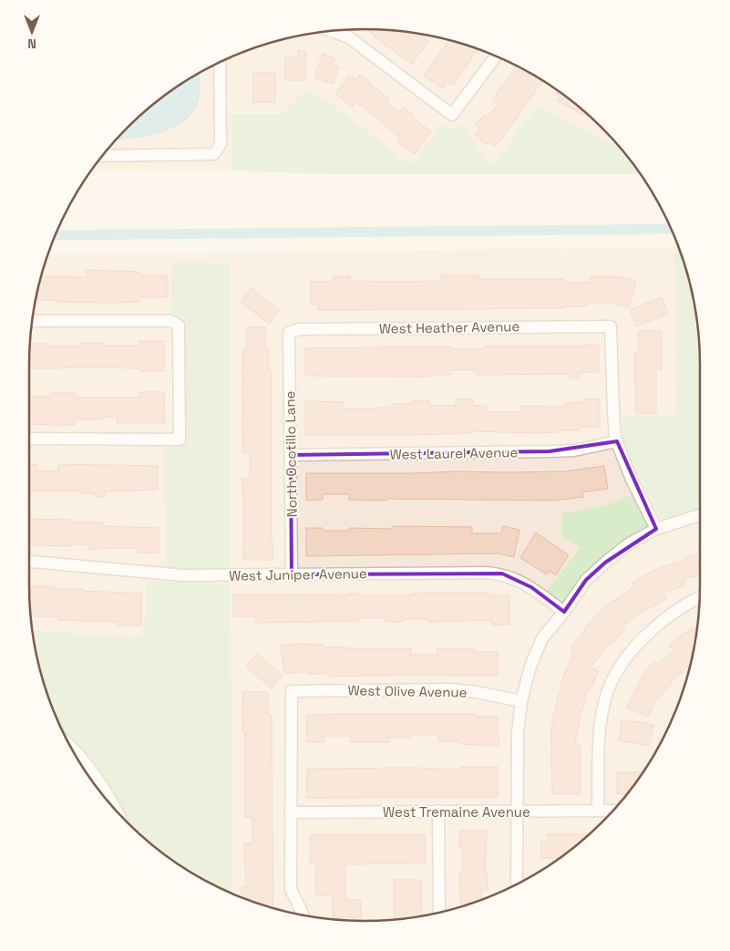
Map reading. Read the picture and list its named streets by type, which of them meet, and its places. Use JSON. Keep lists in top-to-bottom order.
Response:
{
  "streets": {
    "street": [
      "West Heather Avenue",
      "West Laurel Avenue",
      "North Ocotillo Lane",
      "West Juniper Avenue",
      "West Olive Avenue",
      "West Tremaine Avenue"
    ]
  },
  "crossings": [
    ["West Heather Avenue", "West Laurel Avenue"],
    ["West Heather Avenue", "North Ocotillo Lane"],
    ["West Laurel Avenue", "North Ocotillo Lane"],
    ["North Ocotillo Lane", "West Juniper Avenue"],
    ["West Olive Avenue", "West Tremaine Avenue"]
  ],
  "north": "bottom"
}
